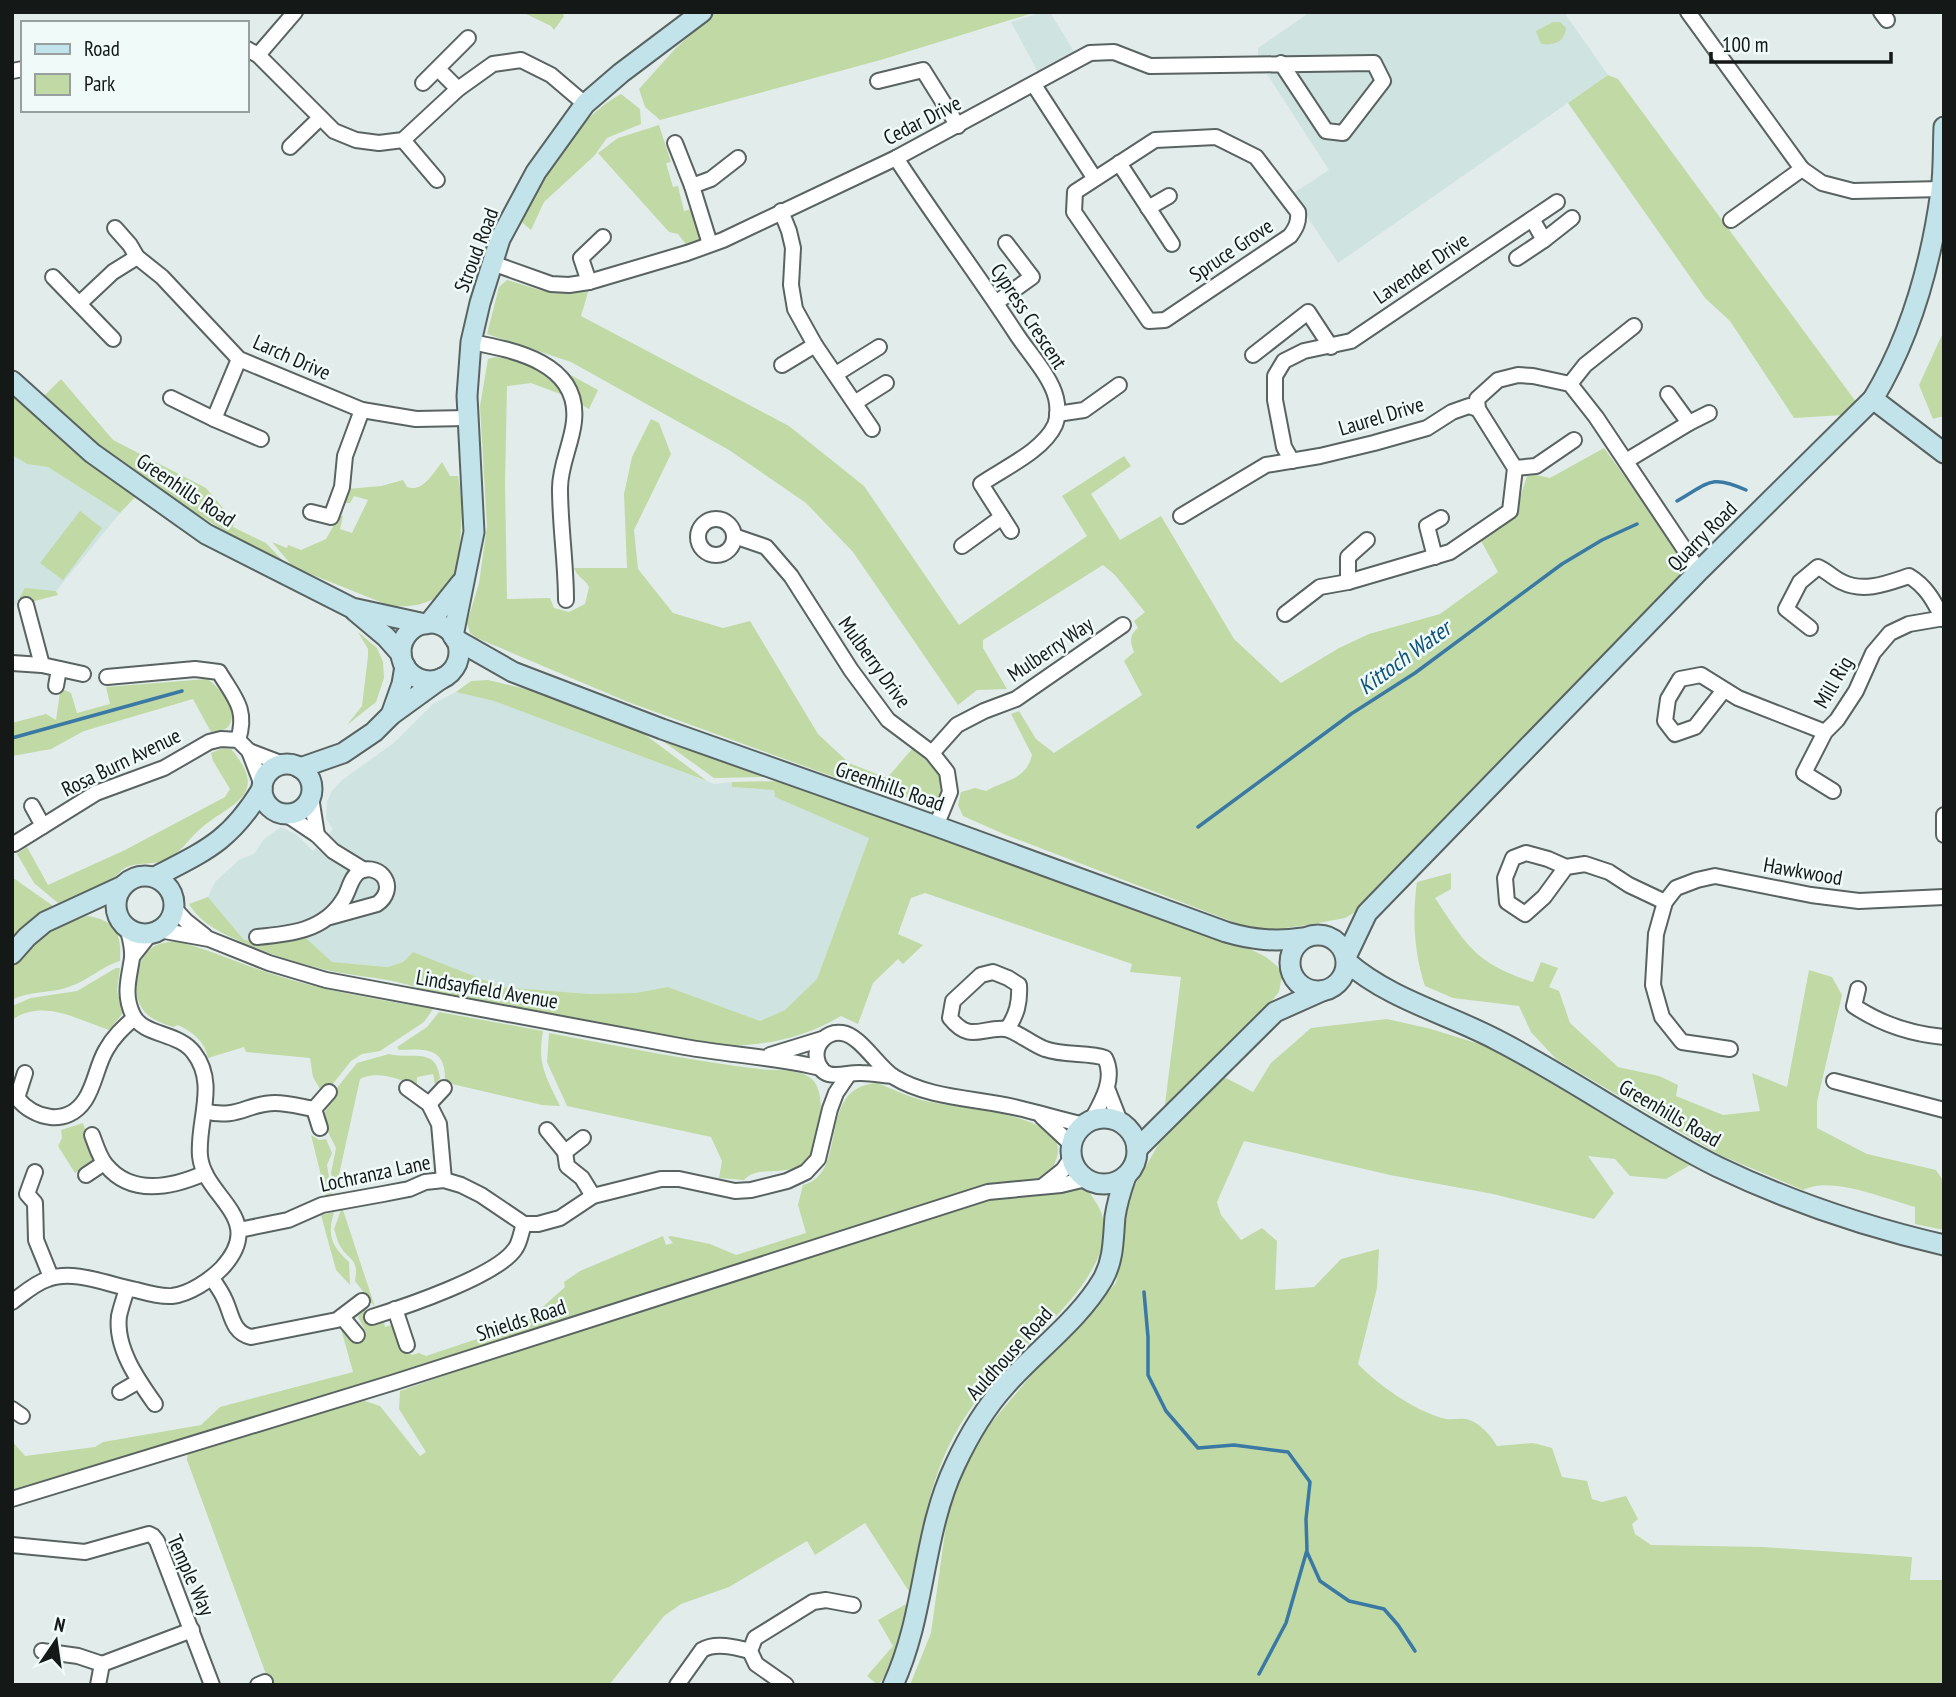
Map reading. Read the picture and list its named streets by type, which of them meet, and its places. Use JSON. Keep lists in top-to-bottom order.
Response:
{
  "streets": {
    "street": [
      "Cedar Drive",
      "Stroud Road",
      "Spruce Grove",
      "Lavender Drive",
      "Cypress Crescent",
      "Larch Drive",
      "Laurel Drive",
      "Greenhills Road",
      "Quarry Road",
      "Mulberry Way",
      "Mulberry Drive",
      "Mill Rig",
      "Rosa Burn Avenue",
      "Hawkwood",
      "Lindsayfield Avenue",
      "Lochranza Lane",
      "Shields Road",
      "Auldhouse Road",
      "Temple Way"
    ]
  },
  "crossings": [
    ["Cedar Drive", "Stroud Road"],
    ["Cedar Drive", "Cypress Crescent"],
    ["Stroud Road", "Larch Drive"],
    ["Stroud Road", "Greenhills Road"],
    ["Lavender Drive", "Laurel Drive"],
    ["Greenhills Road", "Quarry Road"],
    ["Greenhills Road", "Mulberry Drive"],
    ["Mulberry Way", "Mulberry Drive"],
    ["Lindsayfield Avenue", "Shields Road"],
    ["Lindsayfield Avenue", "Auldhouse Road"],
    ["Shields Road", "Auldhouse Road"]
  ],
  "water": ["Kittoch Water"],
  "legend": ["Road", "Park"],
  "scale_bar": "100 m",
  "north": "top"
}
